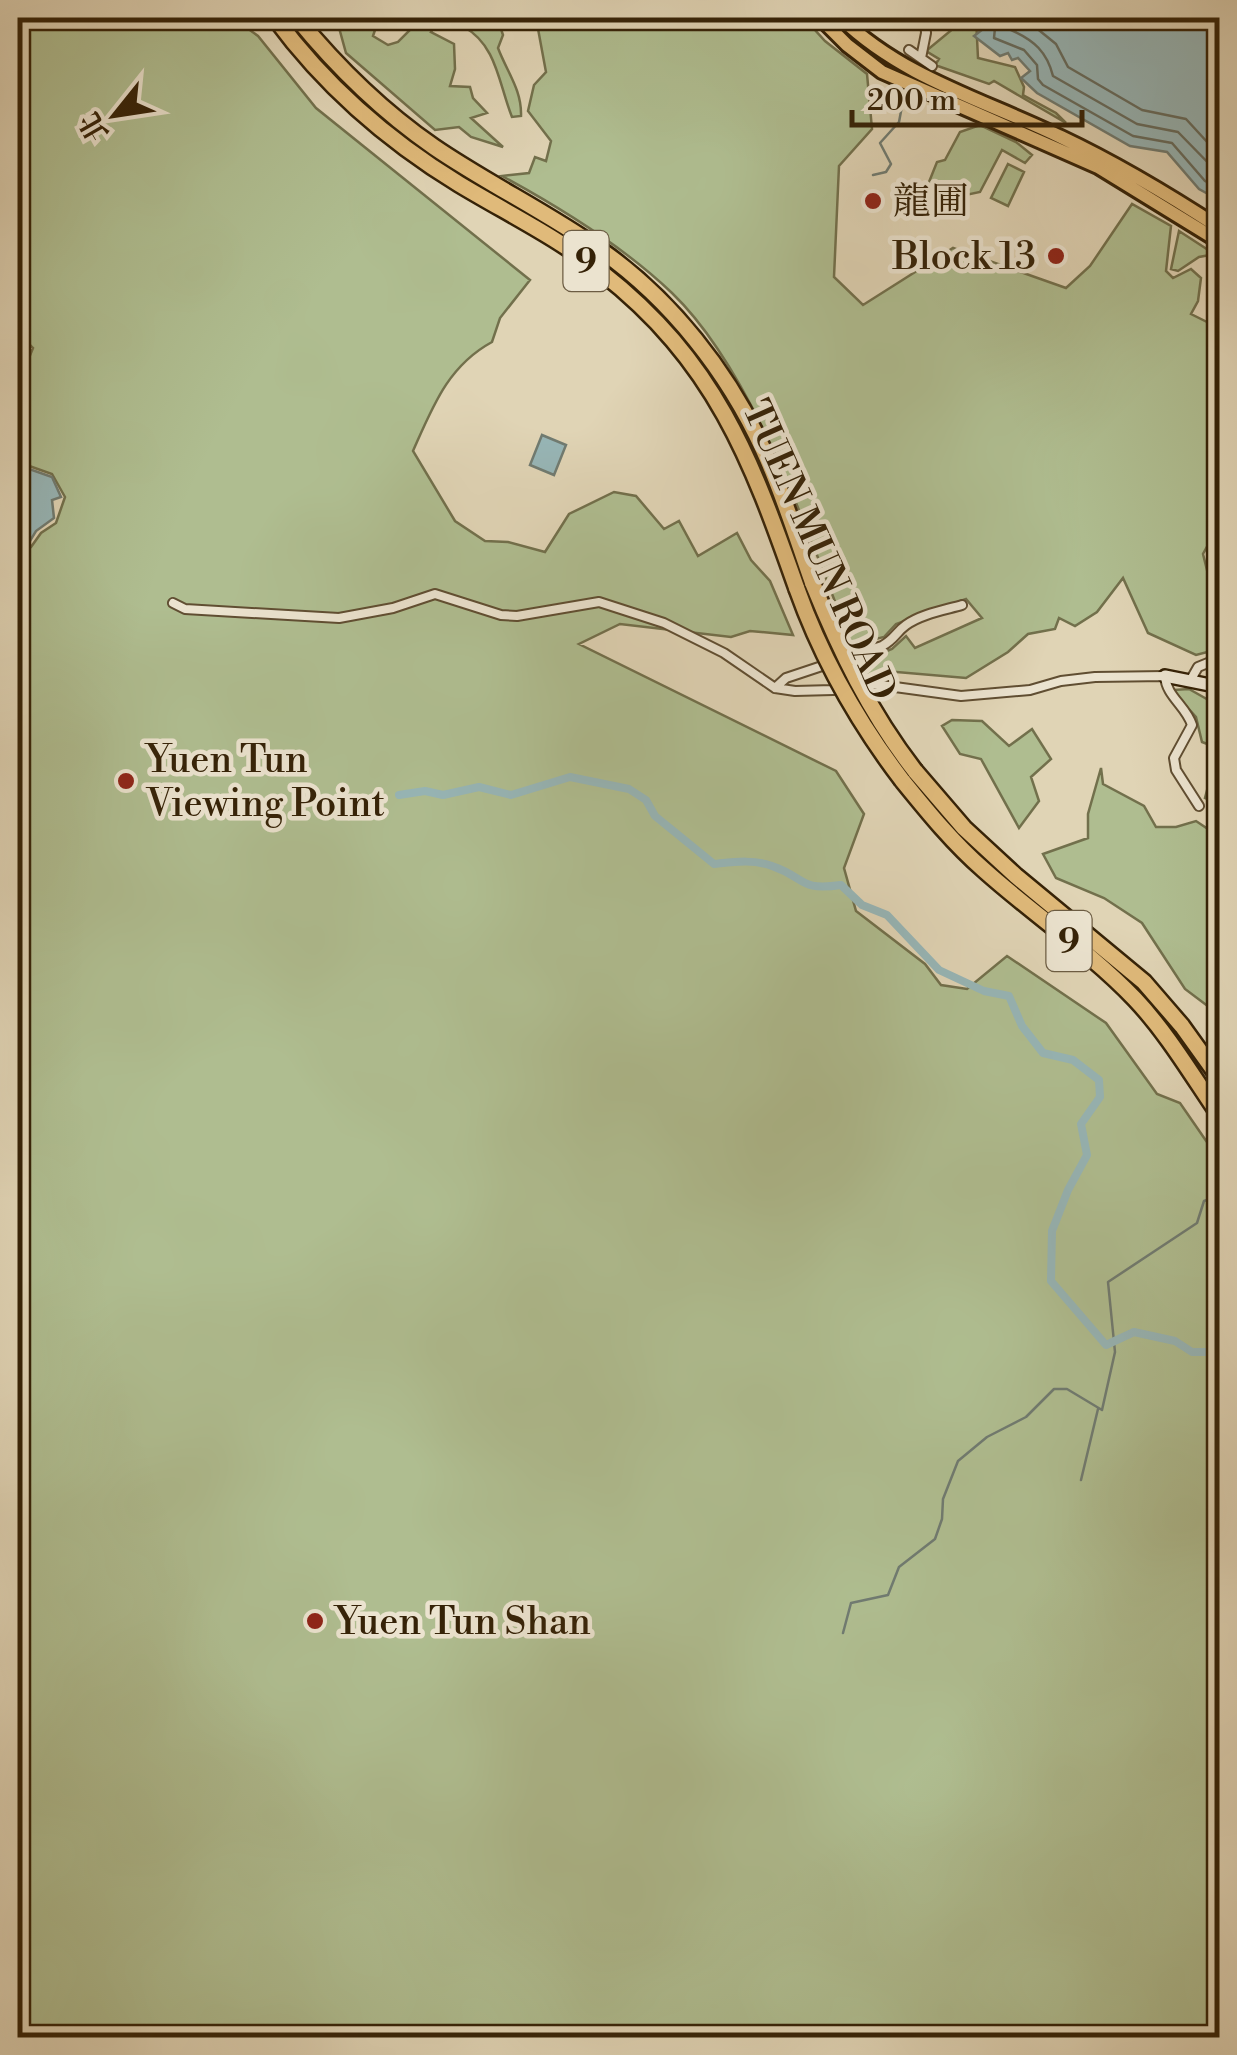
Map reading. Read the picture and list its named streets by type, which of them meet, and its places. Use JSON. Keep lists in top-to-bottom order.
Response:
{
  "streets": {
    "highway": ["9", "TUEN MUN ROAD"]
  },
  "places": [
    "龍圃",
    "Block 13",
    "Yuen Tun Viewing Point",
    "Yuen Tun Shan"
  ],
  "scale_bar": "200 m",
  "north": "bottom left"
}
